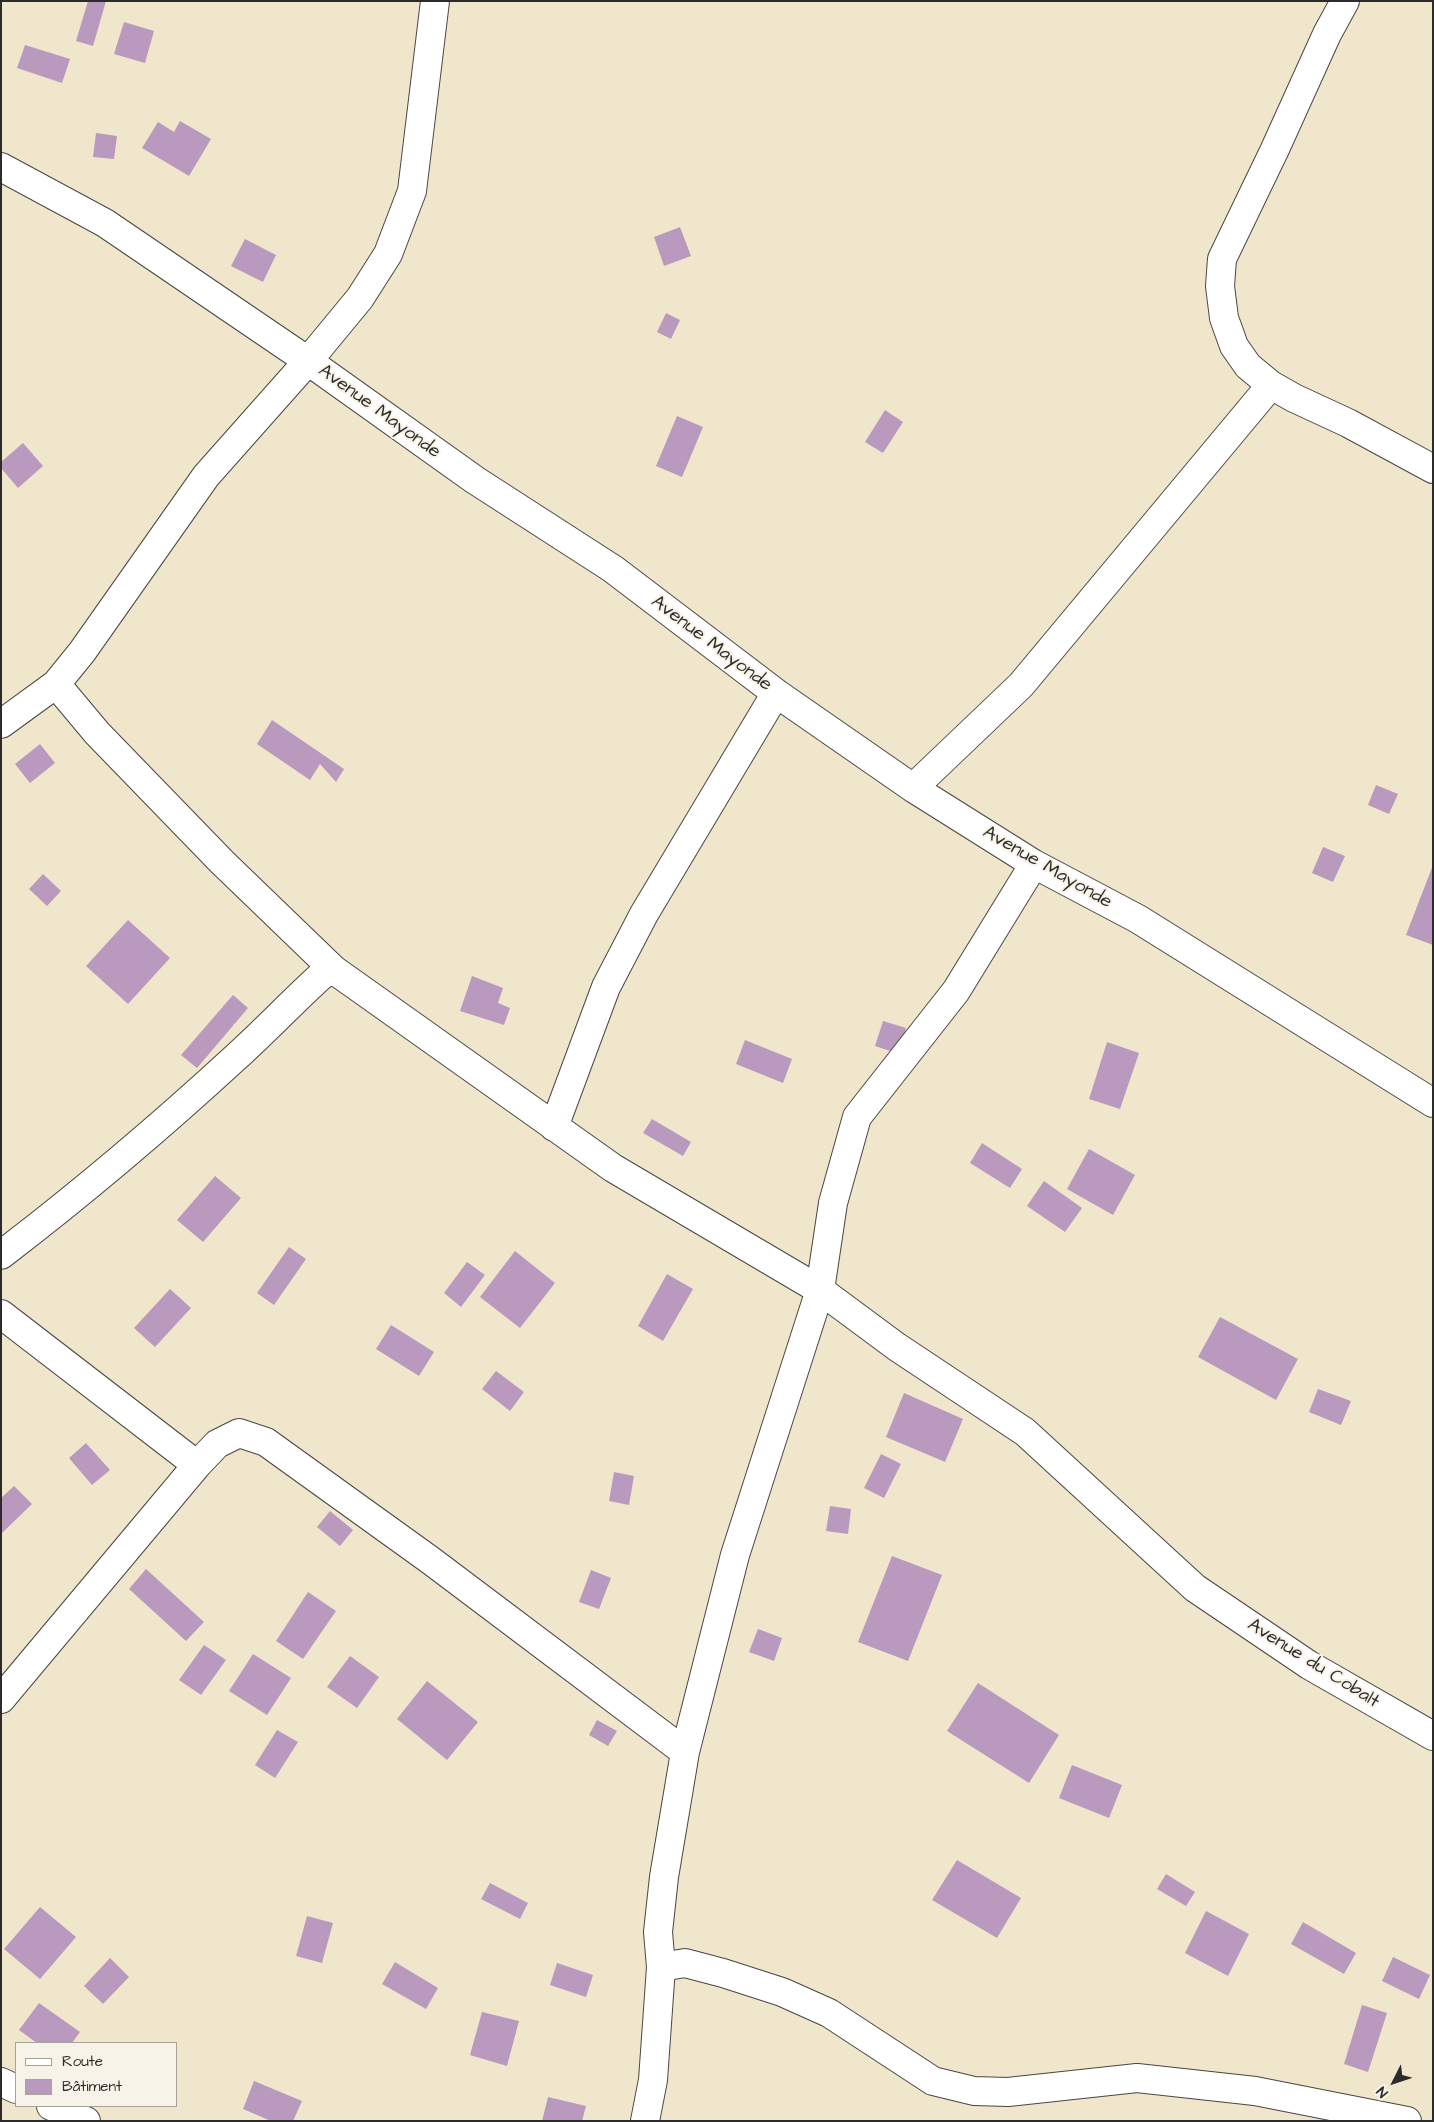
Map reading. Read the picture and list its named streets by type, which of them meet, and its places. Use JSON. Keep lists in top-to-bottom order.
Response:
{
  "streets": {
    "street": ["Avenue Mayonde", "Avenue du Cobalt"]
  },
  "legend": ["Route", "Bâtiment"],
  "north": "bottom left"
}
